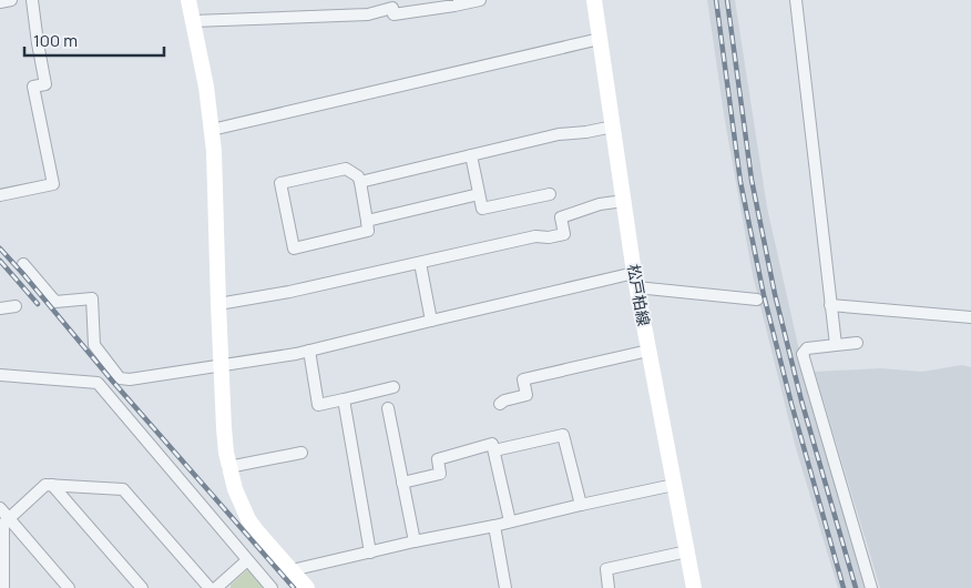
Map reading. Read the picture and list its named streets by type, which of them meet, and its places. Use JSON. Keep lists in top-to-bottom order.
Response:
{
  "streets": {
    "street": ["松戸柏線"]
  },
  "scale_bar": "100 m"
}
